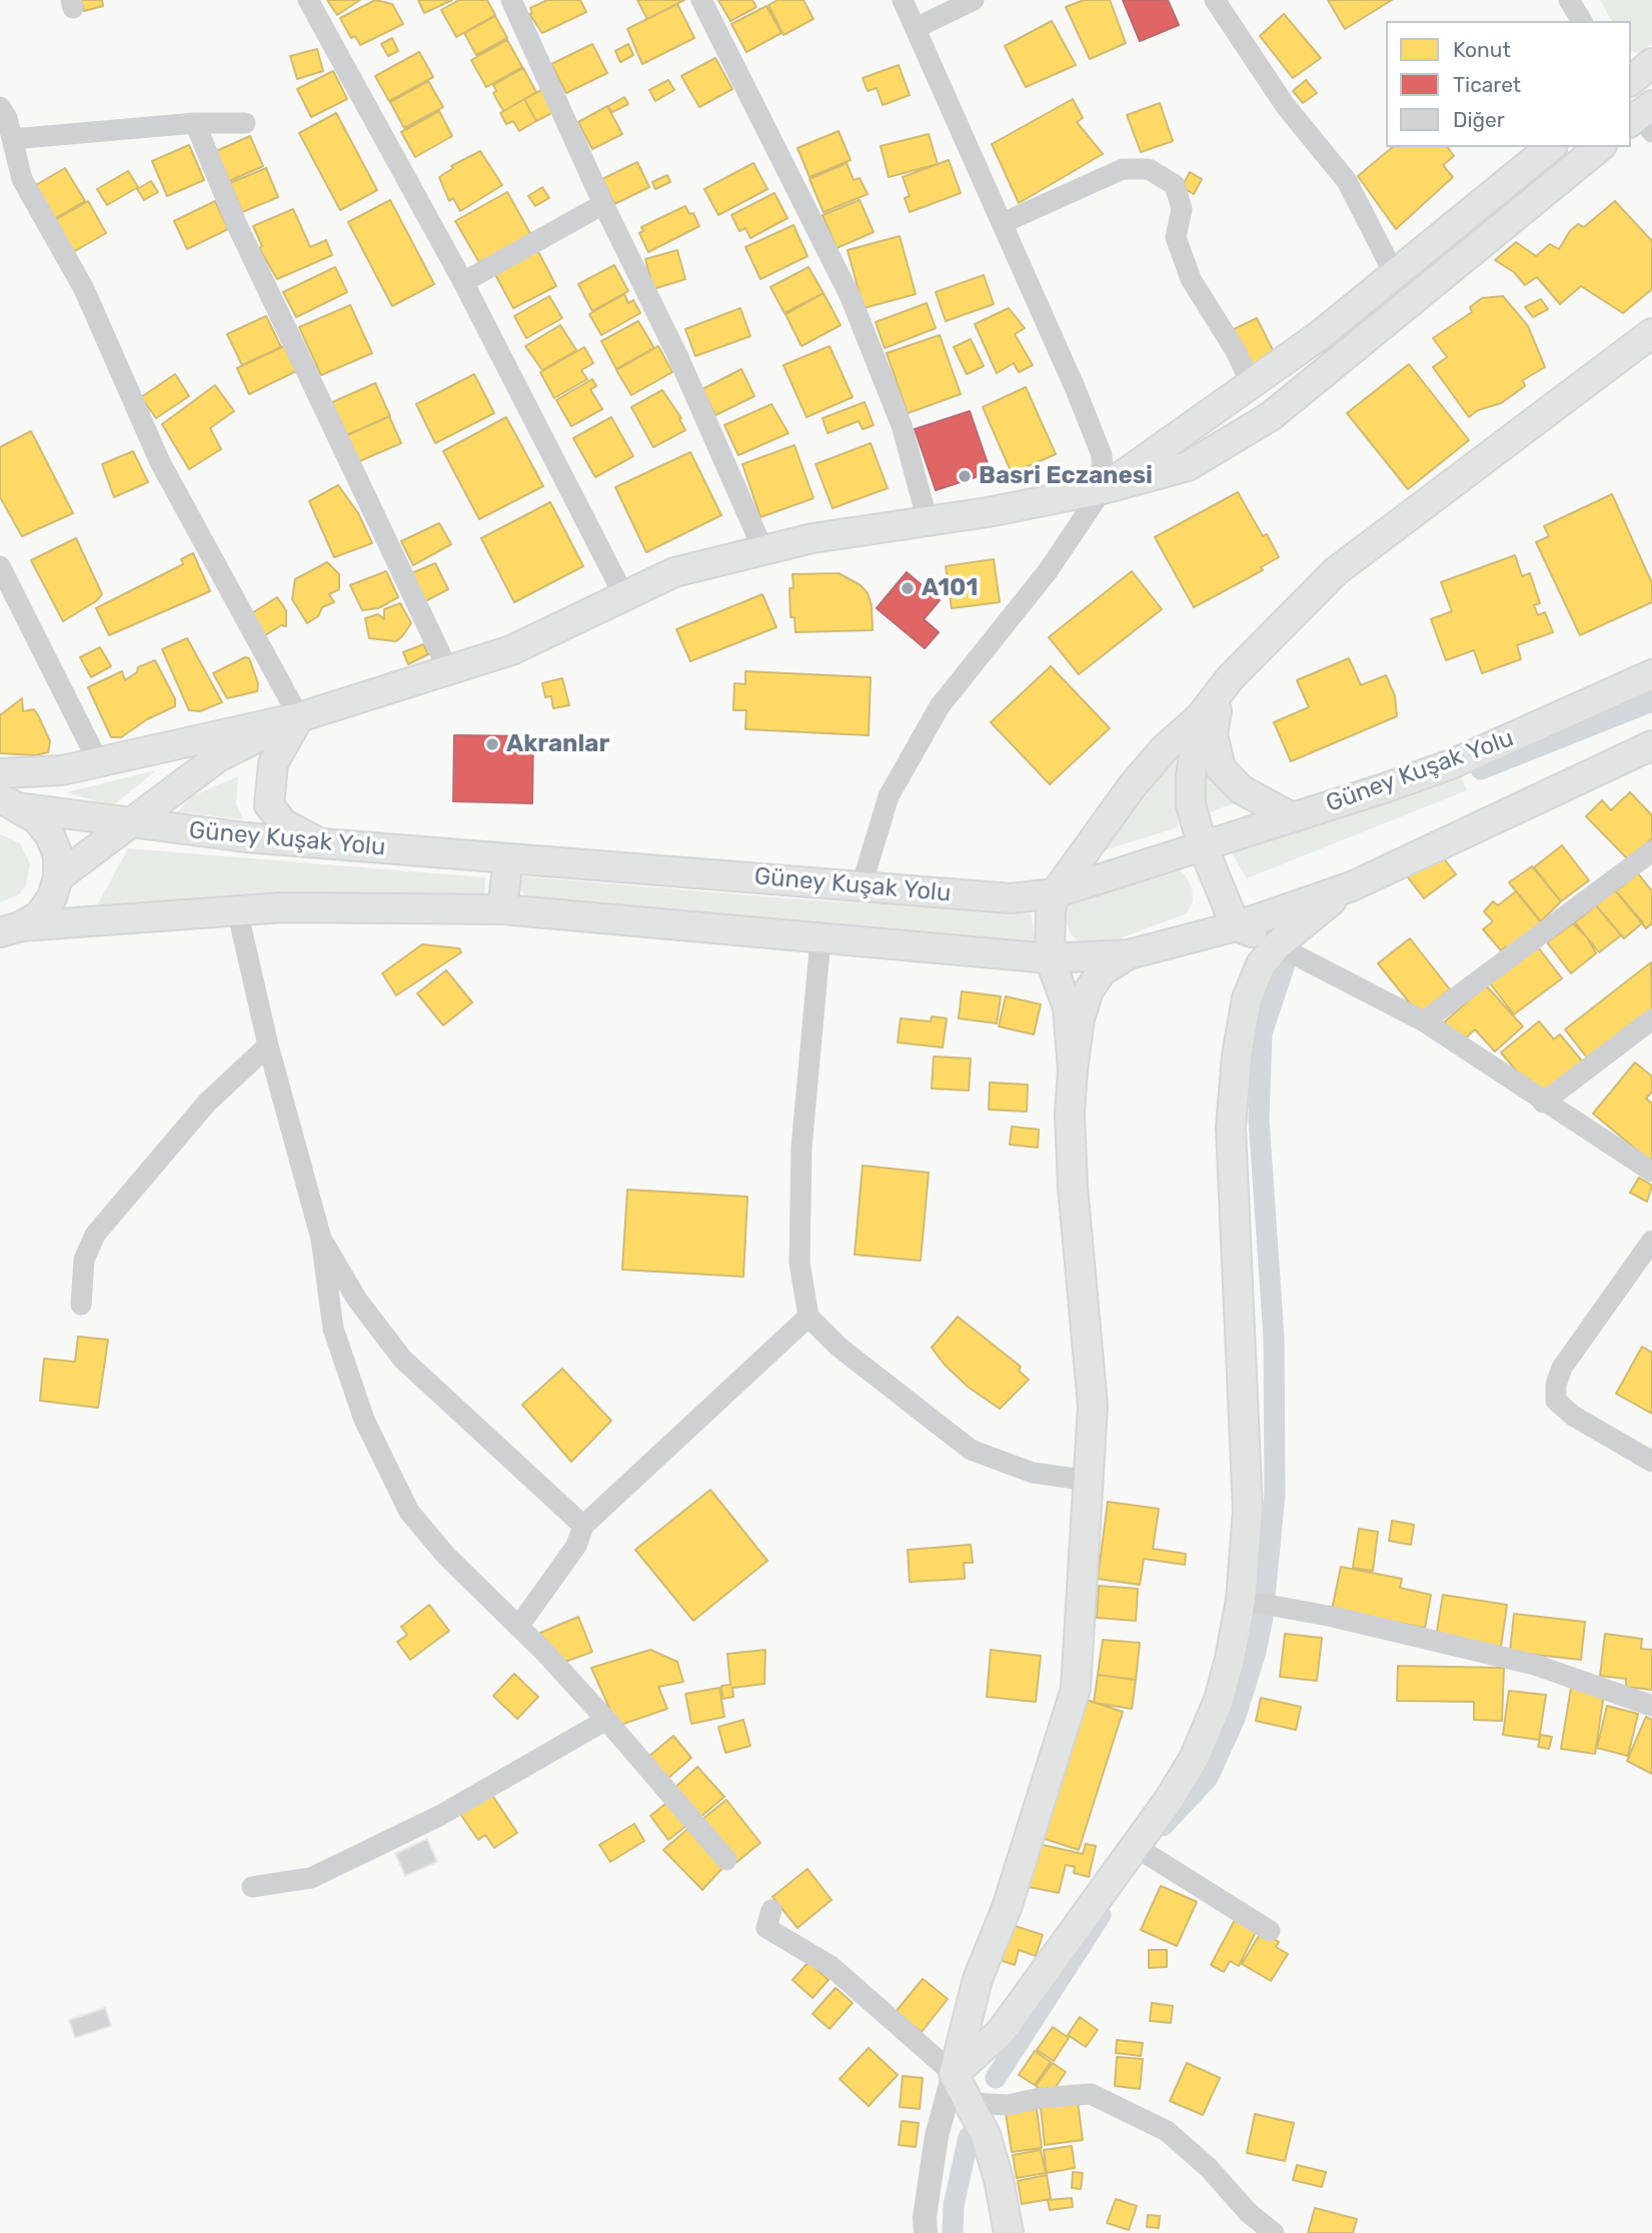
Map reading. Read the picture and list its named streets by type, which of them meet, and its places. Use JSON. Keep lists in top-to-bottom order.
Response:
{
  "streets": {
    "main road": ["Güney Kuşak Yolu"]
  },
  "places": ["Basri Eczanesi", "A101", "Akranlar"],
  "legend": ["Konut", "Ticaret", "Diğer"]
}
